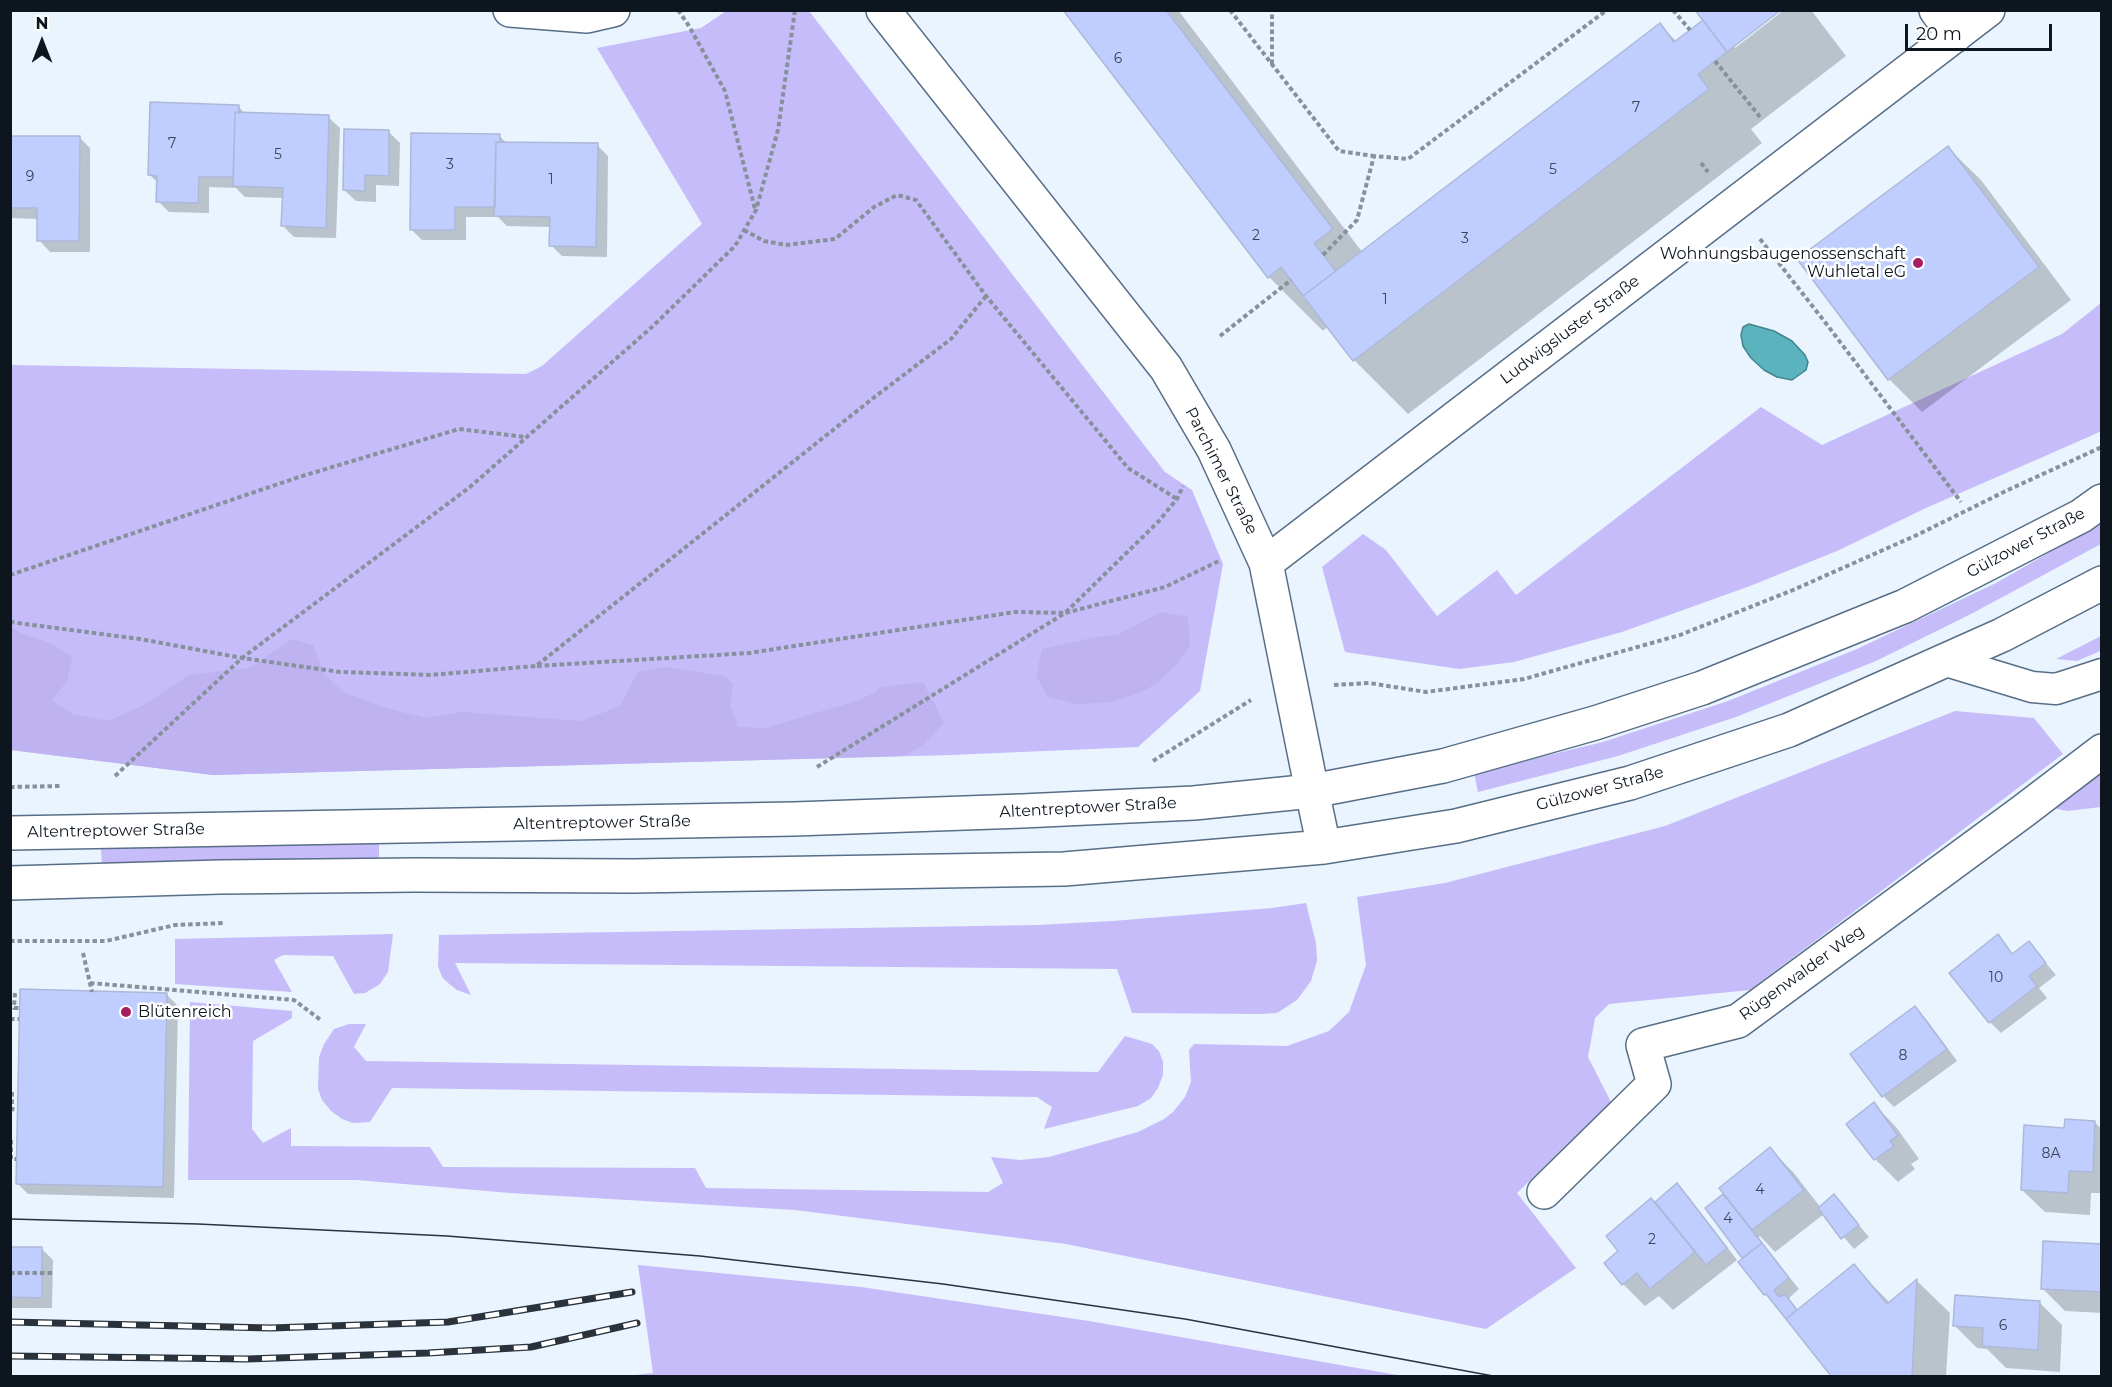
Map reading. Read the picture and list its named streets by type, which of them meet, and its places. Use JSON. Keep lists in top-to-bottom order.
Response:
{
  "streets": {
    "main road": [
      "Ludwigsluster Straße",
      "Parchimer Straße",
      "Gülzower Straße",
      "Altentreptower Straße",
      "Rügenwalder Weg"
    ]
  },
  "crossings": [
    ["Ludwigsluster Straße", "Parchimer Straße"],
    ["Parchimer Straße", "Gülzower Straße"],
    ["Gülzower Straße", "Altentreptower Straße"]
  ],
  "places": ["Wohnungsbaugenossenschaft Wuhletal eG", "Blütenreich"],
  "house_numbers": [
    "6",
    "7",
    "7",
    "5",
    "3",
    "5",
    "9",
    "1",
    "2",
    "3",
    "1",
    "10",
    "8",
    "8A",
    "4",
    "4",
    "2",
    "6"
  ],
  "scale_bar": "20 m",
  "north": "top"
}
